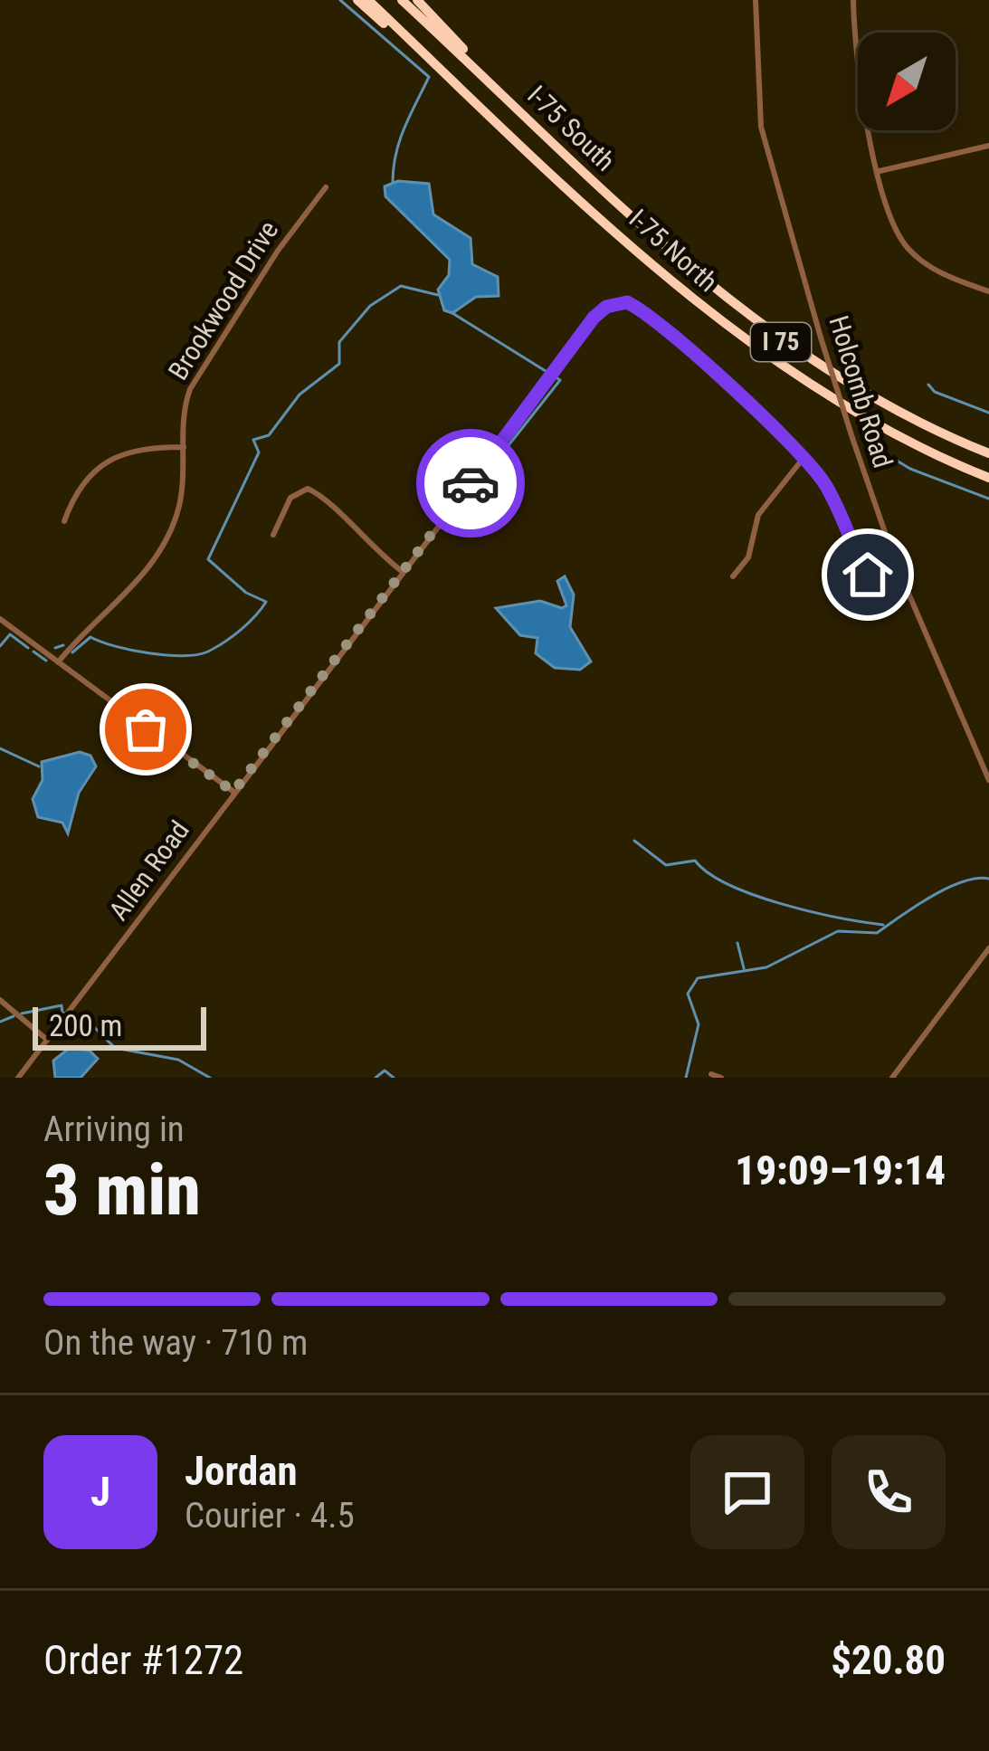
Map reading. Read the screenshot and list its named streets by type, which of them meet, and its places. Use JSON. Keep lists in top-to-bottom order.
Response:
{
  "streets": {
    "highway": ["I-75 South", "I-75 North", "I 75"],
    "street": ["Brookwood Drive", "Holcomb Road", "Allen Road"]
  },
  "crossings": [
    ["Holcomb Road", "Allen Road"]
  ],
  "scale_bar": "200 m",
  "north": "bottom left",
  "page": {
    "scale": "200 m",
    "heading": ["3 min", "Arriving in", "19:09–19:14"],
    "panel": [
      "Jordan",
      "Courier · 4.5",
      "Order #1272",
      "$20.80"
    ],
    "bar": "On the way · 710 m",
    "round": "J"
  }
}
